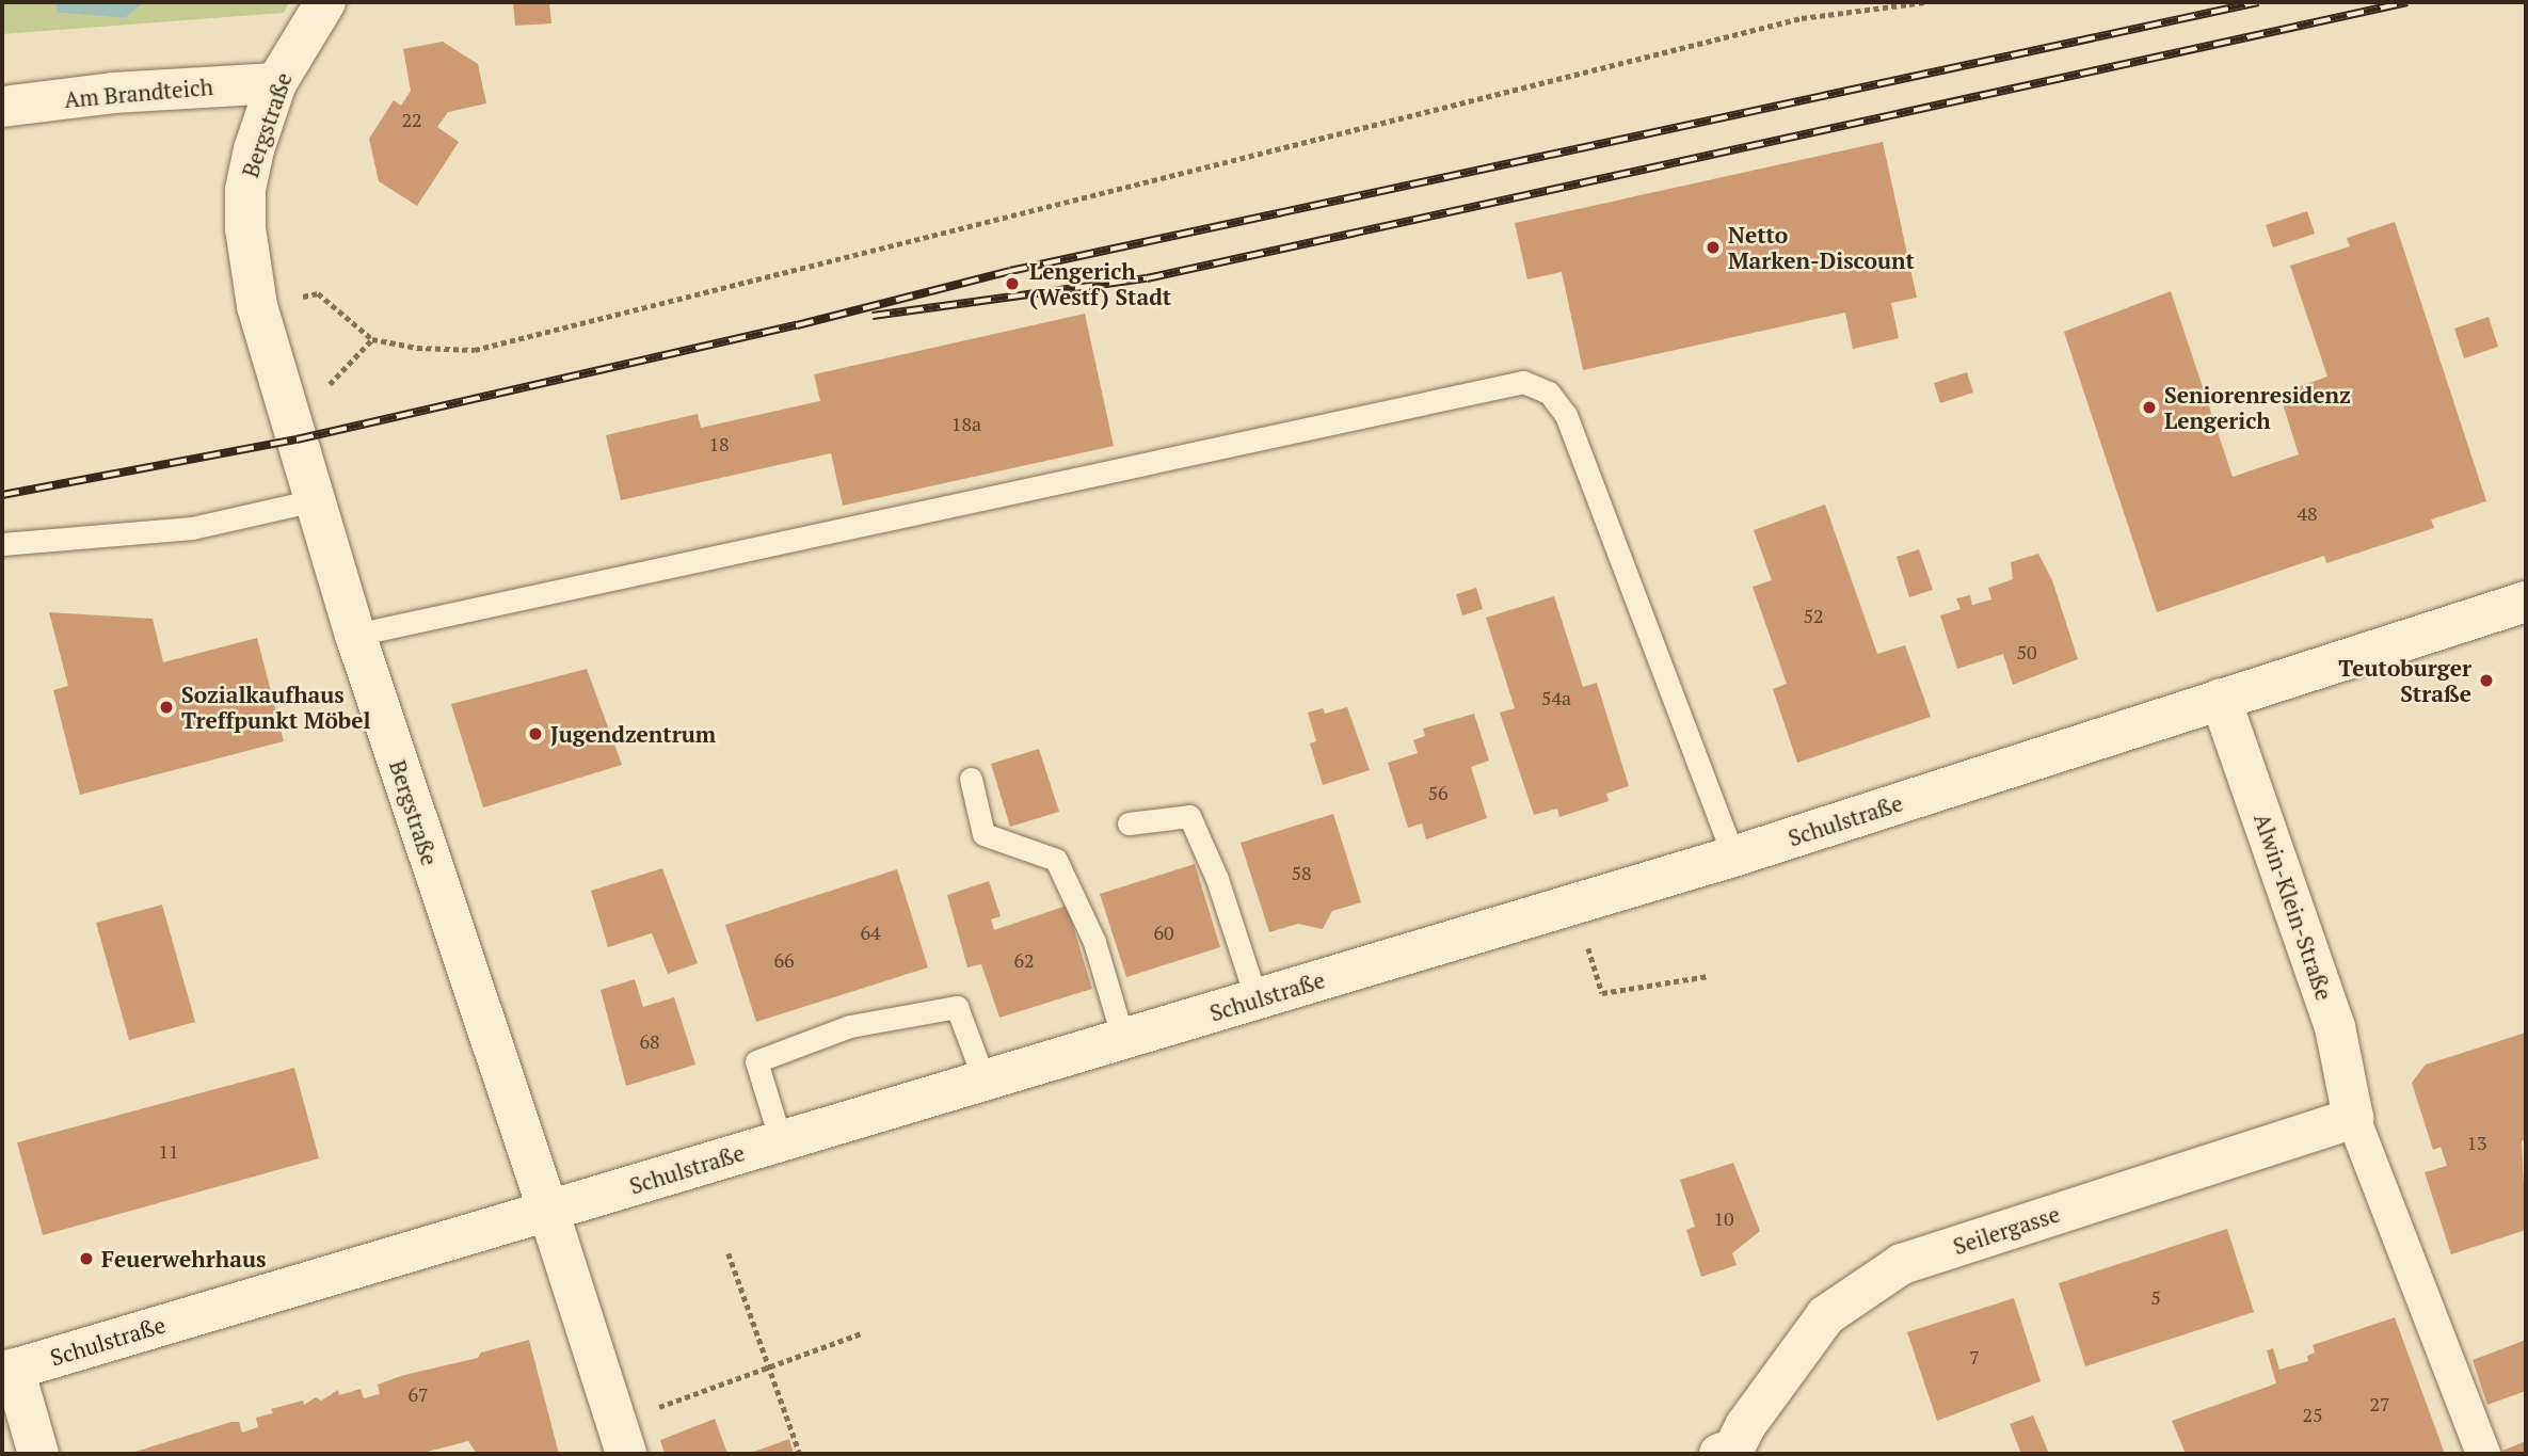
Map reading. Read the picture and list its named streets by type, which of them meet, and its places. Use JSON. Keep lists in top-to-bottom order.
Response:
{
  "streets": {
    "main road": [
      "Am Brandteich",
      "Bergstraße",
      "Schulstraße",
      "Alwin-Klein-Straße",
      "Seilergasse"
    ]
  },
  "crossings": [
    ["Am Brandteich", "Bergstraße"],
    ["Bergstraße", "Schulstraße"],
    ["Schulstraße", "Alwin-Klein-Straße"],
    ["Alwin-Klein-Straße", "Seilergasse"]
  ],
  "places": [
    "Netto Marken-Discount",
    "Lengerich (Westf) Stadt",
    "Seniorenresidenz Lengerich",
    "Teutoburger Straße",
    "Sozialkaufhaus Treffpunkt Möbel",
    "Jugendzentrum",
    "Feuerwehrhaus"
  ],
  "house_numbers": [
    "22",
    "18a",
    "18",
    "48",
    "52",
    "50",
    "54a",
    "56",
    "58",
    "64",
    "60",
    "66",
    "62",
    "68",
    "13",
    "11",
    "10",
    "5",
    "7",
    "67",
    "27",
    "25"
  ]
}
